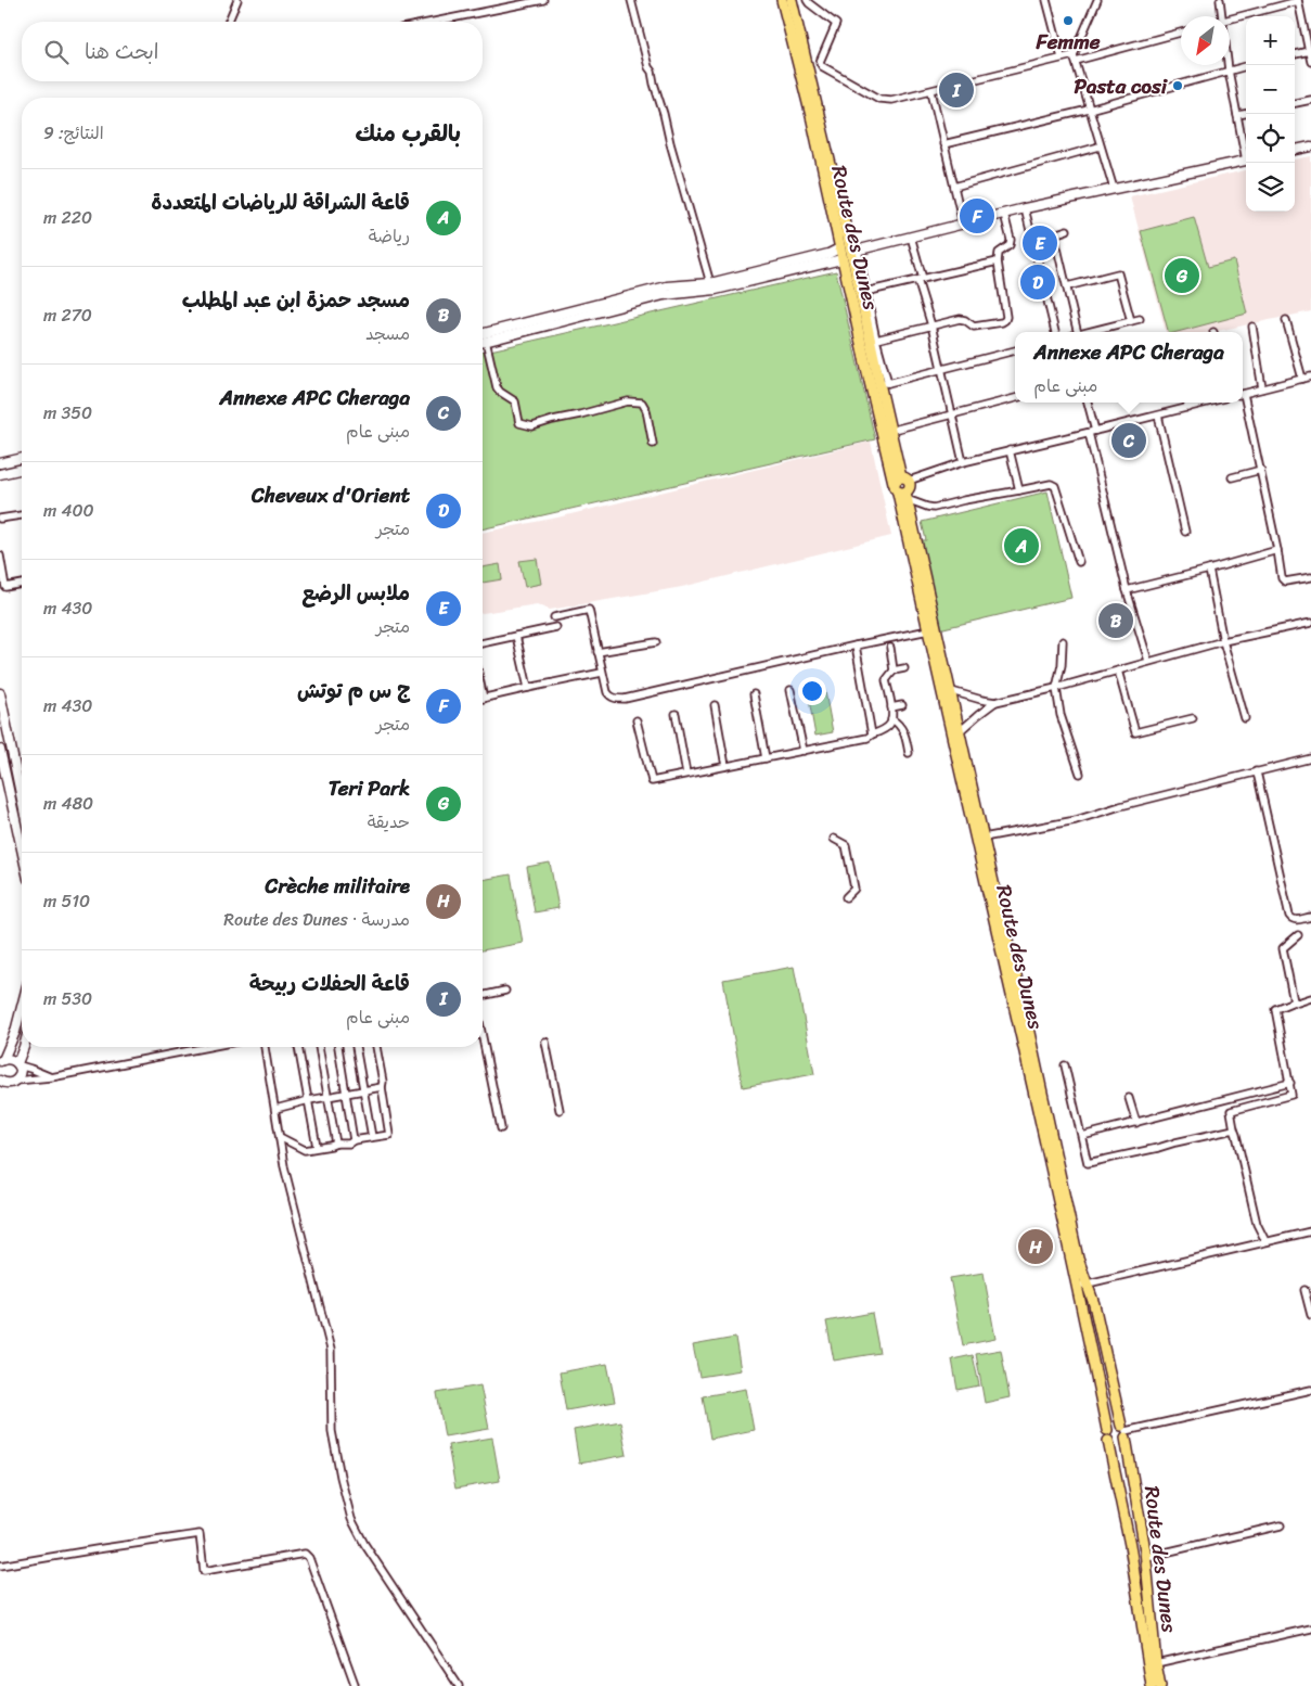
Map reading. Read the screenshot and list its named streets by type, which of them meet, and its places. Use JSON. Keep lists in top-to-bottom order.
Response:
{
  "streets": {
    "main road": ["Route des Dunes"]
  },
  "places": ["Femme", "Pasta cosi"],
  "north": "bottom left",
  "page": {
    "map_buttons": ["+", "−"],
    "search": "ابحث هنا",
    "pins": [
      "I",
      "F",
      "E",
      "G",
      "D",
      "C",
      "A",
      "B",
      "H"
    ],
    "heading": ["بالقرب منك", "النتائج: 9"],
    "list": [
      {
        "mark": "A",
        "name": "قاعة الشراقة للرياضات المتعددة",
        "note": "رياضة",
        "value": "220 m"
      },
      {
        "mark": "B",
        "name": "مسجد حمزة ابن عبد المطلب",
        "note": "مسجد",
        "value": "270 m"
      },
      {
        "mark": "C",
        "name": "Annexe APC Cheraga",
        "note": "مبنى عام",
        "value": "350 m"
      },
      {
        "mark": "D",
        "name": "Cheveux d'Orient",
        "note": "متجر",
        "value": "400 m"
      },
      {
        "mark": "E",
        "name": "ملابس الرضع",
        "note": "متجر",
        "value": "430 m"
      },
      {
        "mark": "F",
        "name": "ج س م توتش",
        "note": "متجر",
        "value": "430 m"
      },
      {
        "mark": "G",
        "name": "Teri Park",
        "note": "حديقة",
        "value": "480 m"
      },
      {
        "mark": "H",
        "name": "Crèche militaire",
        "note": "مدرسة · Route des Dunes",
        "value": "510 m"
      },
      {
        "mark": "I",
        "name": "قاعة الحفلات ربيحة",
        "note": "مبنى عام",
        "value": "530 m"
      }
    ],
    "popup": ["Annexe APC Cheraga", "مبنى عام"]
  }
}
